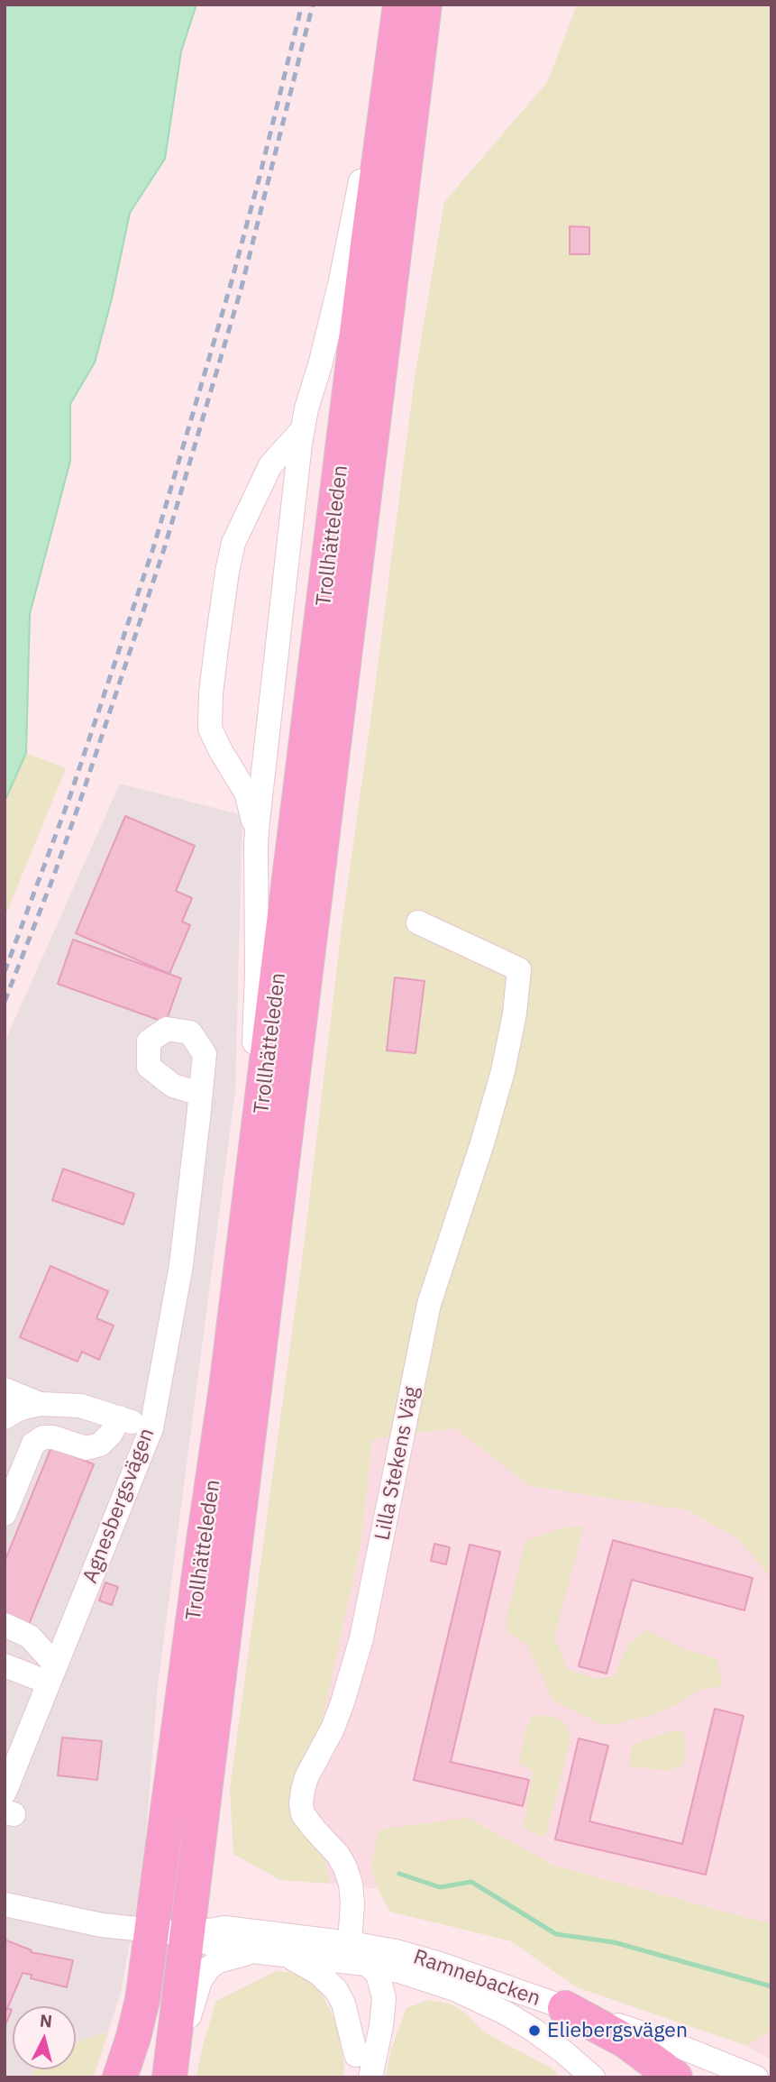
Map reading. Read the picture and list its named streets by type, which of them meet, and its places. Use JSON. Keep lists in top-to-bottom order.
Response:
{
  "streets": {
    "highway": ["Trollhätteleden"],
    "street": ["Lilla Stekens Väg", "Agnesbergsvägen", "Ramnebacken"]
  },
  "crossings": [
    ["Trollhätteleden", "Ramnebacken"],
    ["Lilla Stekens Väg", "Ramnebacken"]
  ],
  "places": ["Eliebergsvägen"],
  "north": "top"
}
